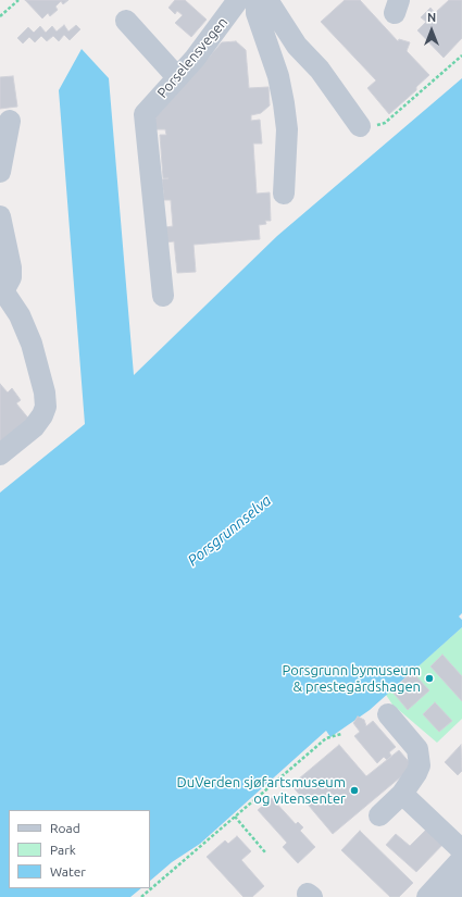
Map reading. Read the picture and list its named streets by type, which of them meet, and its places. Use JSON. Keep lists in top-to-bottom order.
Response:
{
  "streets": {
    "street": ["Porselensvegen"]
  },
  "water": ["Porsgrunnselva"],
  "places": ["Porsgrunn bymuseum & prestegårdshagen", "DuVerden sjøfartsmuseum og vitensenter"],
  "legend": ["Road", "Park", "Water"],
  "north": "top"
}
